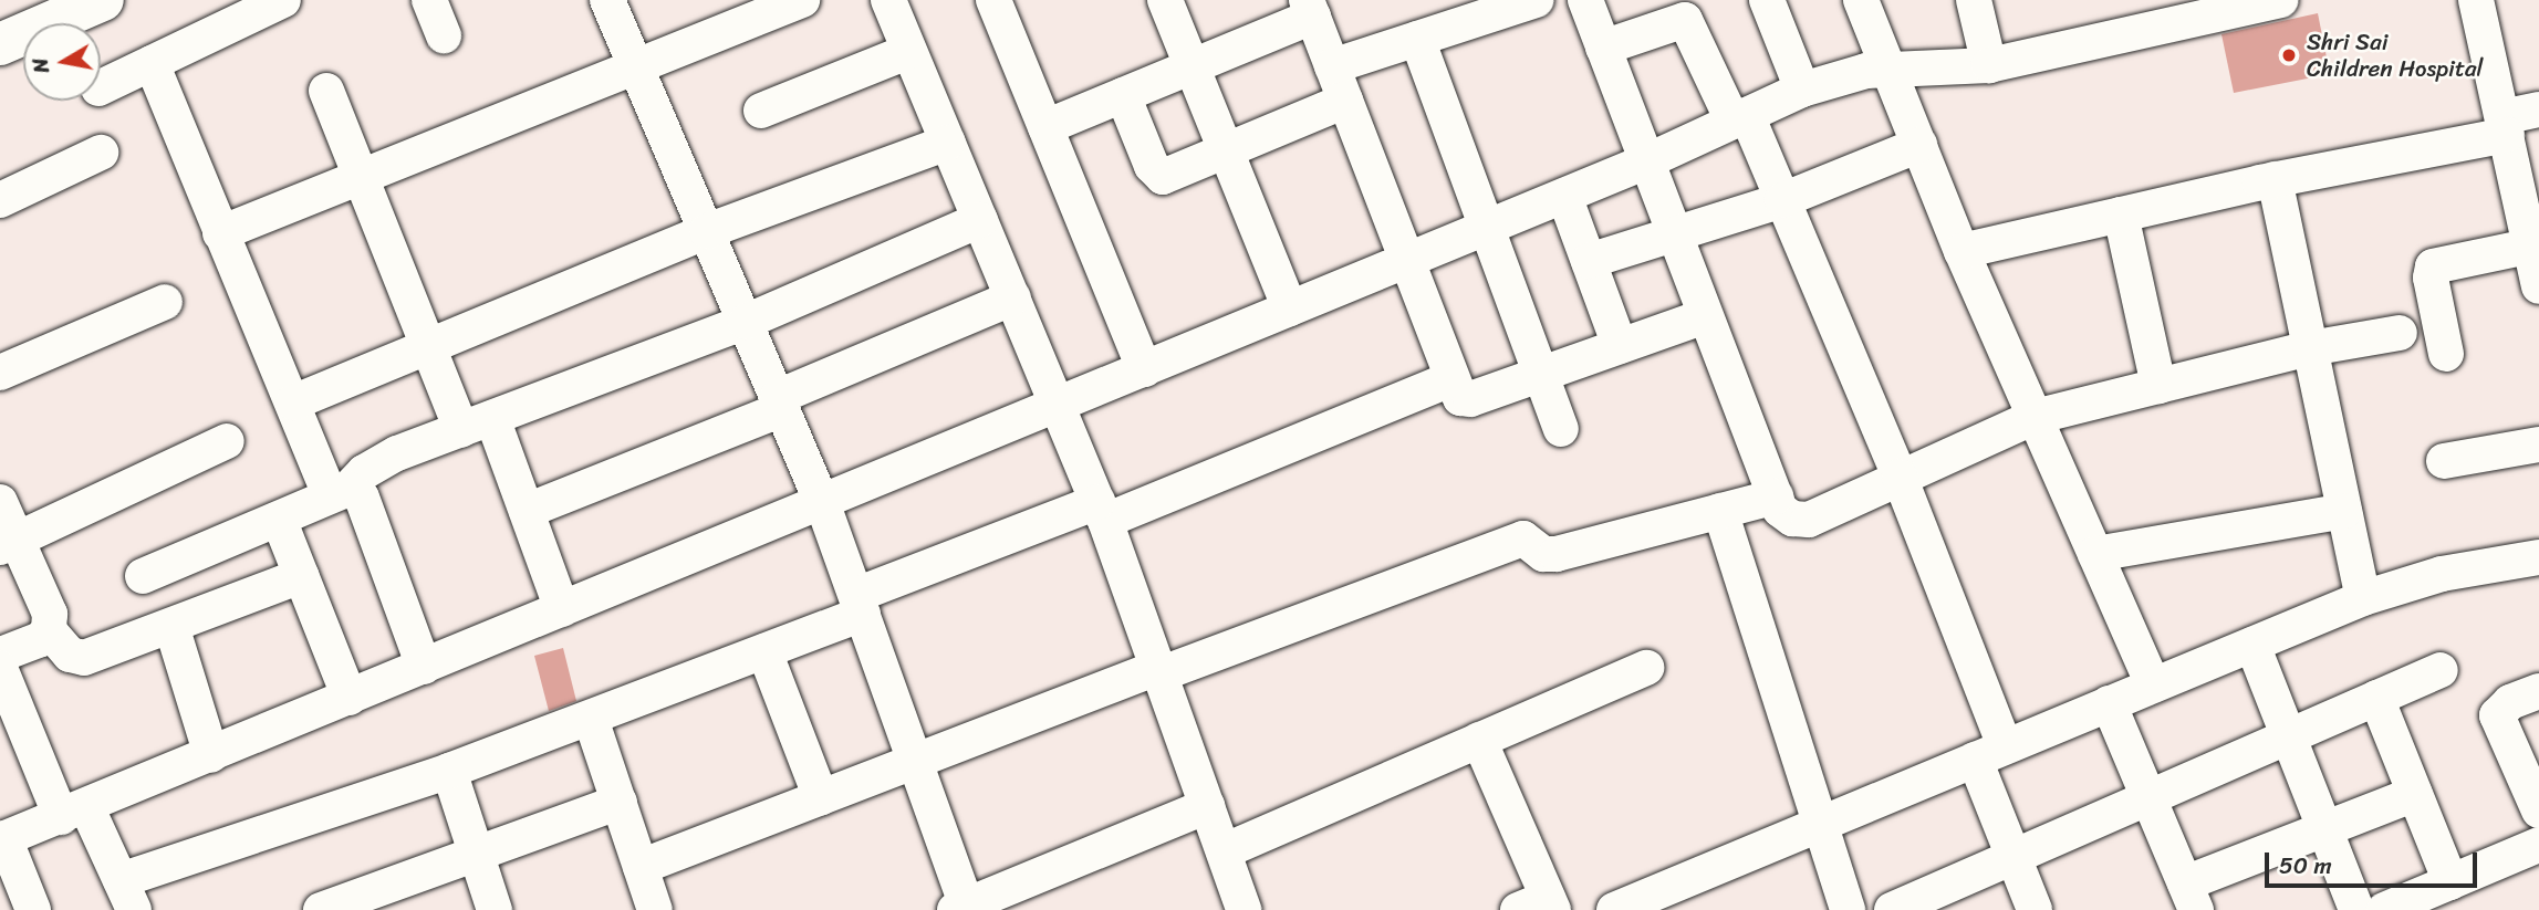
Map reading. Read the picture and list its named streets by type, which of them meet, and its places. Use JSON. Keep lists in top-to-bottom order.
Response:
{
  "places": ["Shri Sai Children Hospital"],
  "scale_bar": "50 m",
  "north": "left"
}
